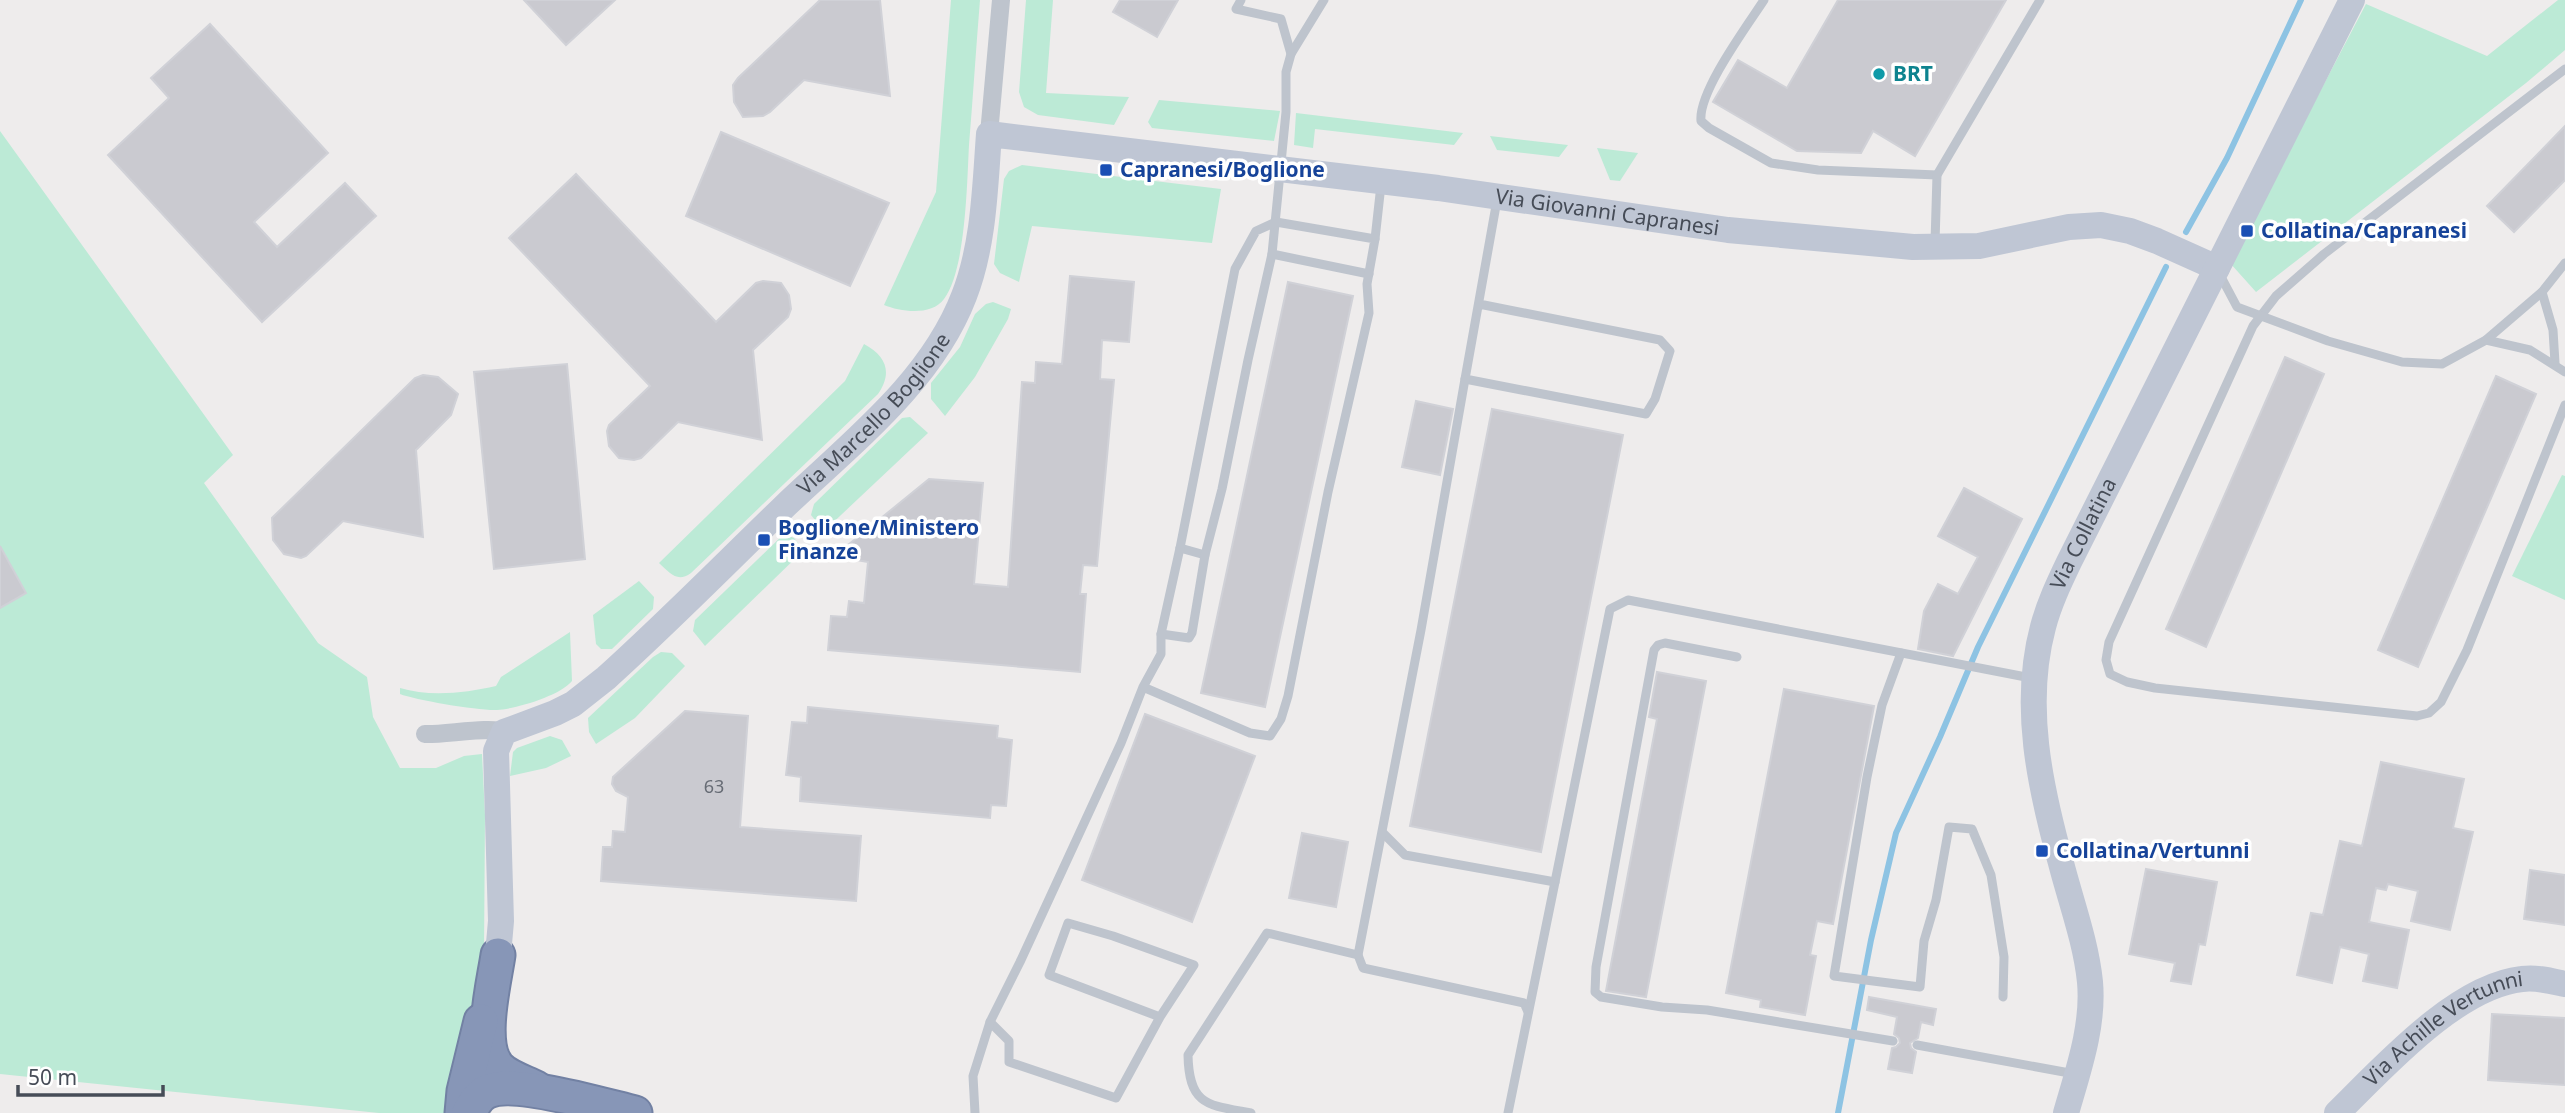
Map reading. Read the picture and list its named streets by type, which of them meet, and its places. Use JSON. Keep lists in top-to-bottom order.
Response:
{
  "streets": {
    "street": [
      "Via Giovanni Capranesi",
      "Via Marcello Boglione",
      "Via Collatina",
      "Via Achille Vertunni"
    ]
  },
  "crossings": [
    ["Via Giovanni Capranesi", "Via Marcello Boglione"],
    ["Via Giovanni Capranesi", "Via Collatina"]
  ],
  "places": {
    "other": ["BRT"],
    "transit": [
      "Capranesi/Boglione",
      "Collatina/Capranesi",
      "Boglione/Ministero Finanze",
      "Collatina/Vertunni"
    ]
  },
  "house_numbers": ["63"],
  "scale_bar": "50 m"
}
